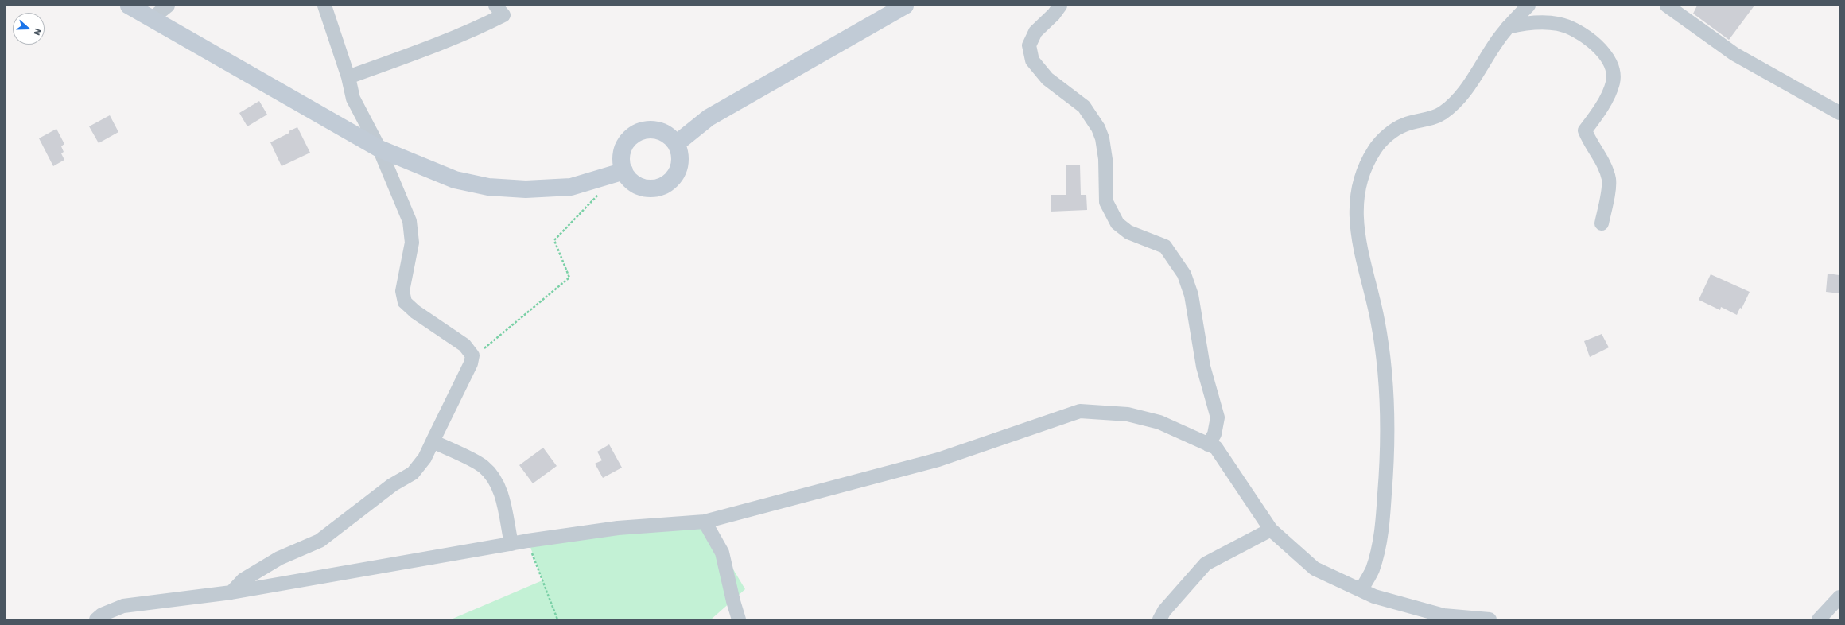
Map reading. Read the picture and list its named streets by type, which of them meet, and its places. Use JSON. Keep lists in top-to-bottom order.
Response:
{
  "north": "right"
}
